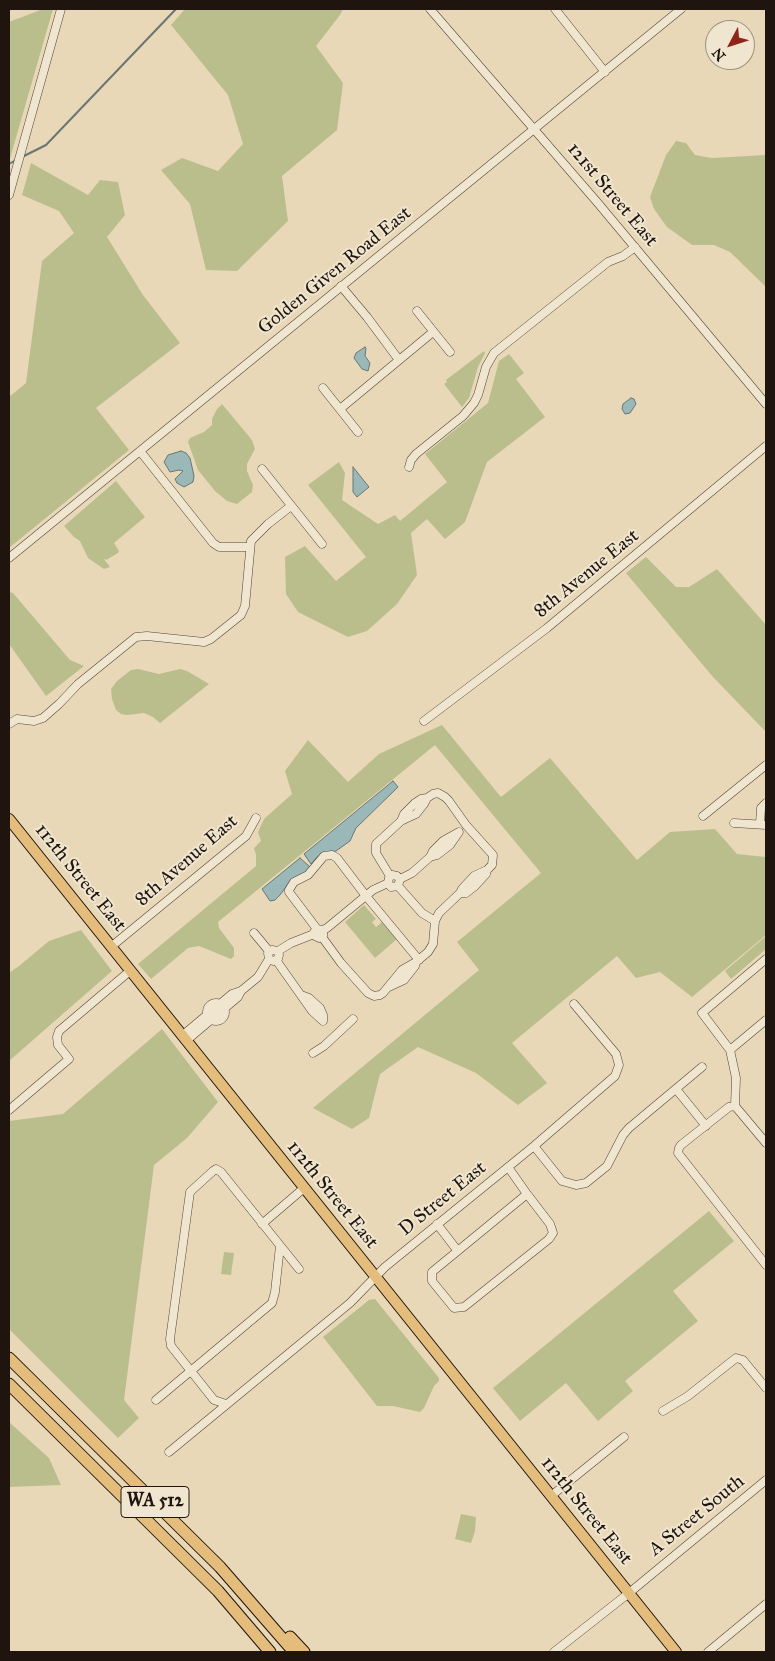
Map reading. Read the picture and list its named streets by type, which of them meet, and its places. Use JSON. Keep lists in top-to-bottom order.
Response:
{
  "streets": {
    "highway": ["WA 512"],
    "main road": ["112th Street East"],
    "street": [
      "121st Street East",
      "Golden Given Road East",
      "8th Avenue East",
      "D Street East",
      "A Street South"
    ]
  },
  "crossings": [
    ["121st Street East", "Golden Given Road East"],
    ["8th Avenue East", "112th Street East"],
    ["112th Street East", "D Street East"],
    ["112th Street East", "A Street South"]
  ],
  "north": "bottom left"
}
